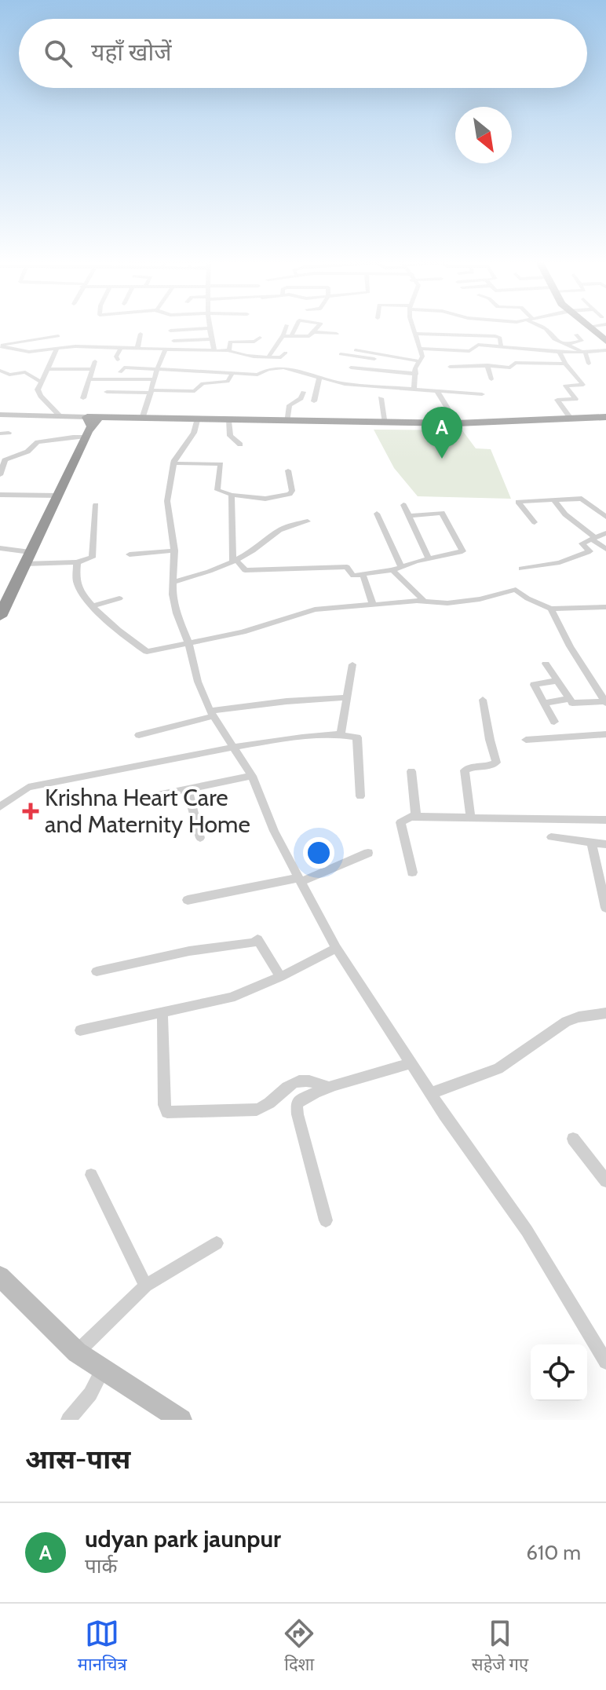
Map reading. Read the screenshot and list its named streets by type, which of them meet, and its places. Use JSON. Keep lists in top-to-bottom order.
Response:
{
  "places": {
    "health": ["Krishna Heart Care and Maternity Home"]
  },
  "north": "bottom right",
  "page": {
    "search": "यहाँ खोजें",
    "pins": "A",
    "heading": "आस-पास",
    "list": [
      {
        "mark": "A",
        "name": "udyan park jaunpur",
        "note": "पार्क",
        "value": "610 m"
      }
    ],
    "nav": ["मानचित्र", "दिशा", "सहेजे गए"]
  }
}
